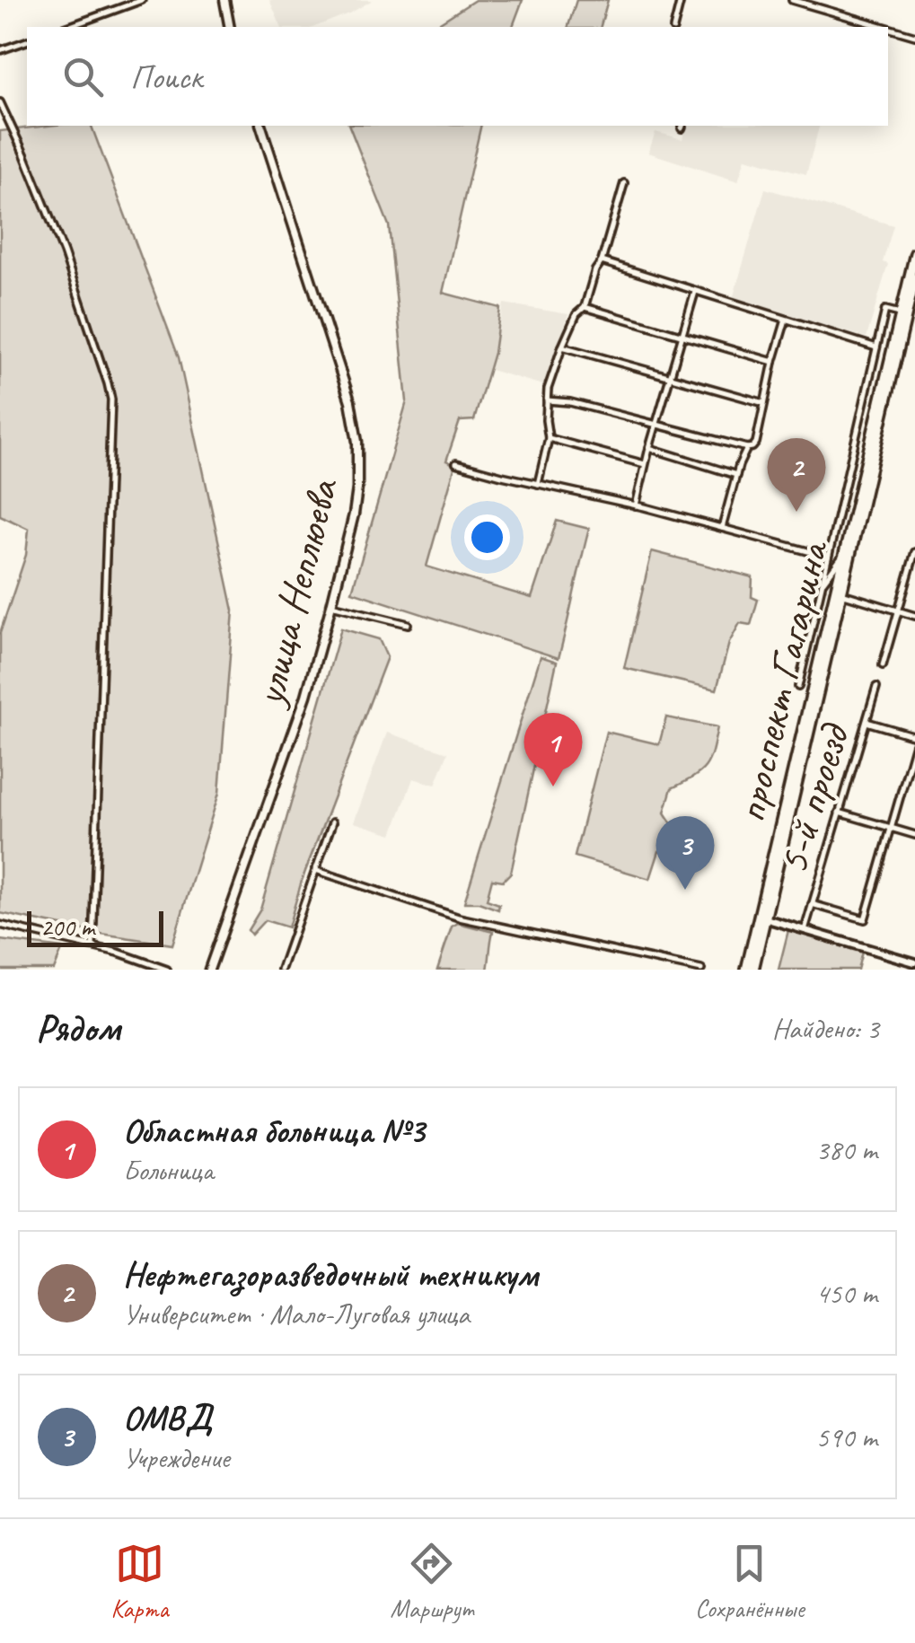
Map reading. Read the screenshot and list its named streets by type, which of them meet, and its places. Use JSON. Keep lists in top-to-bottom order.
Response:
{
  "streets": {
    "main road": ["улица Неплюева", "проспект Гагарина"],
    "street": ["5-й проезд"]
  },
  "scale_bar": "200 m",
  "page": {
    "search": "Поиск",
    "pins": ["2", "1", "3"],
    "scale": "200 m",
    "heading": ["Рядом", "Найдено: 3"],
    "list": [
      {
        "mark": "1",
        "name": "Областная больница №3",
        "note": "Больница",
        "value": "380 m"
      },
      {
        "mark": "2",
        "name": "Нефтегазоразведочный техникум",
        "note": "Университет · Мало-Луговая улица",
        "value": "450 m"
      },
      {
        "mark": "3",
        "name": "ОМВД",
        "note": "Учреждение",
        "value": "590 m"
      }
    ],
    "nav": ["Карта", "Маршрут", "Сохранённые"]
  }
}
